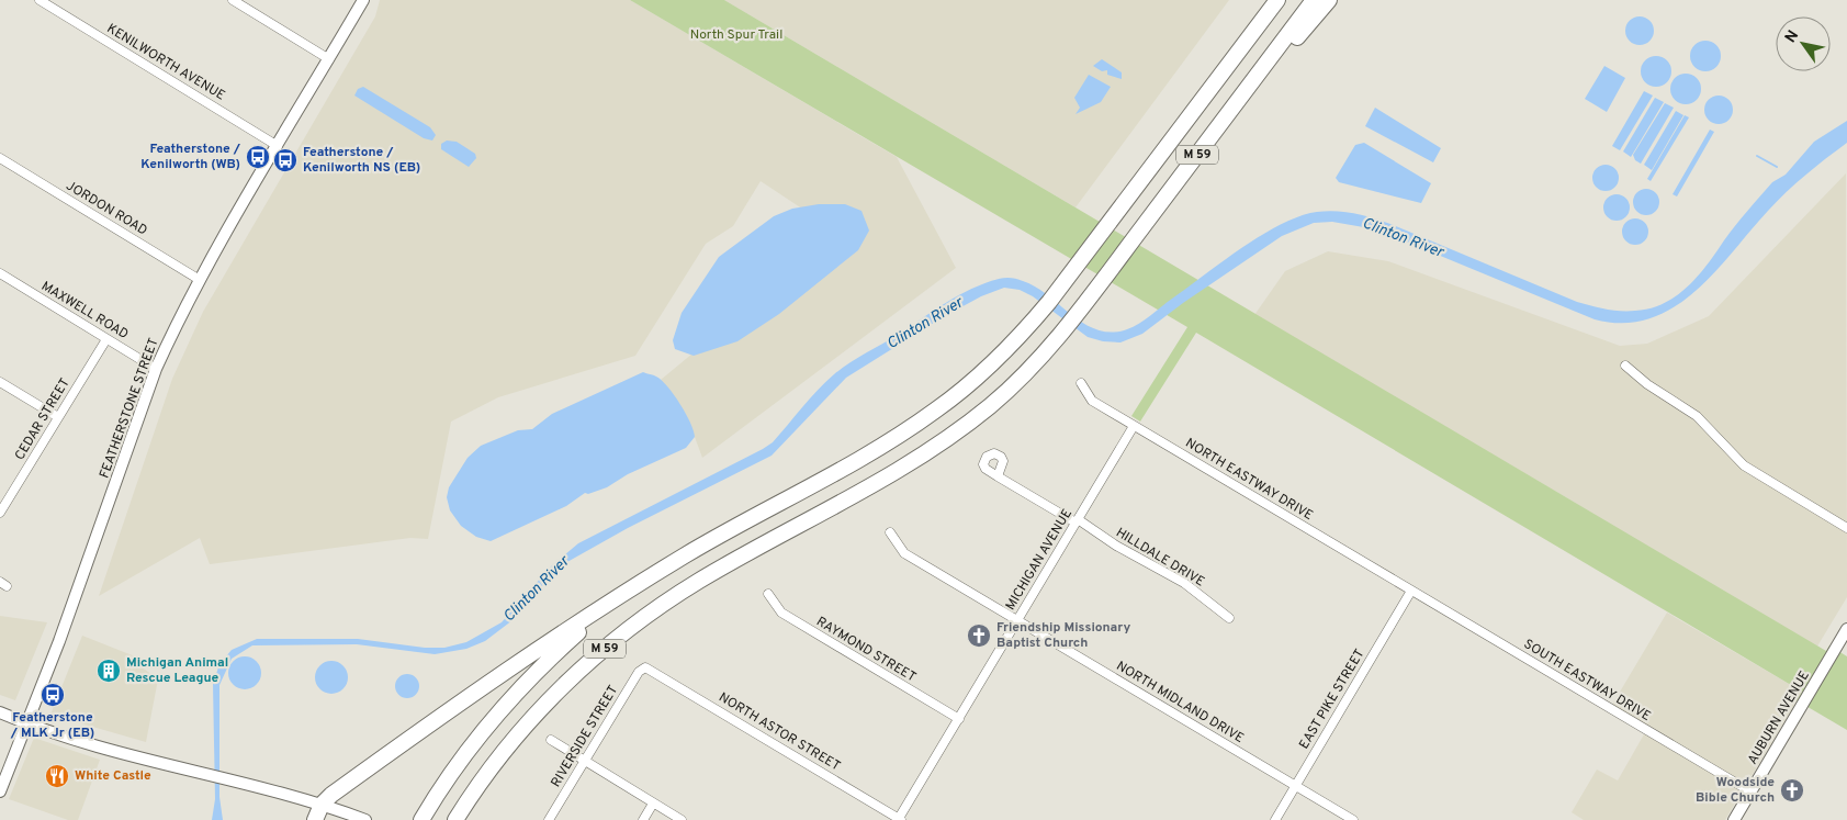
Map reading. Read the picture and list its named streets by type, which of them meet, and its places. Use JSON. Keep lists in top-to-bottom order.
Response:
{
  "streets": {
    "highway": ["M 59"],
    "street": [
      "KENILWORTH AVENUE",
      "JORDON ROAD",
      "MAXWELL ROAD",
      "FEATHERSTONE STREET",
      "CEDAR STREET",
      "NORTH EASTWAY DRIVE",
      "HILLDALE DRIVE",
      "MICHIGAN AVENUE",
      "RAYMOND STREET",
      "SOUTH EASTWAY DRIVE",
      "EAST PIKE STREET",
      "NORTH MIDLAND DRIVE",
      "AUBURN AVENUE",
      "NORTH ASTOR STREET",
      "RIVERSIDE STREET"
    ]
  },
  "crossings": [
    ["KENILWORTH AVENUE", "FEATHERSTONE STREET"],
    ["JORDON ROAD", "FEATHERSTONE STREET"],
    ["MAXWELL ROAD", "FEATHERSTONE STREET"],
    ["MAXWELL ROAD", "CEDAR STREET"],
    ["NORTH EASTWAY DRIVE", "MICHIGAN AVENUE"],
    ["NORTH EASTWAY DRIVE", "SOUTH EASTWAY DRIVE"],
    ["NORTH EASTWAY DRIVE", "EAST PIKE STREET"],
    ["HILLDALE DRIVE", "MICHIGAN AVENUE"],
    ["MICHIGAN AVENUE", "RAYMOND STREET"],
    ["MICHIGAN AVENUE", "NORTH MIDLAND DRIVE"],
    ["MICHIGAN AVENUE", "NORTH ASTOR STREET"],
    ["SOUTH EASTWAY DRIVE", "EAST PIKE STREET"],
    ["SOUTH EASTWAY DRIVE", "AUBURN AVENUE"],
    ["EAST PIKE STREET", "NORTH MIDLAND DRIVE"],
    ["NORTH ASTOR STREET", "RIVERSIDE STREET"]
  ],
  "water": ["Clinton River"],
  "parks": ["North Spur Trail"],
  "places": {
    "bus stop": ["Featherstone / Kenilworth (WB)", "Featherstone / Kenilworth NS (EB)", "Featherstone / MLK Jr (EB)"],
    "church": ["Friendship Missionary Baptist Church", "Woodside Bible Church"],
    "building": ["Michigan Animal Rescue League"],
    "restaurant": ["White Castle"]
  },
  "north": "top left"
}
